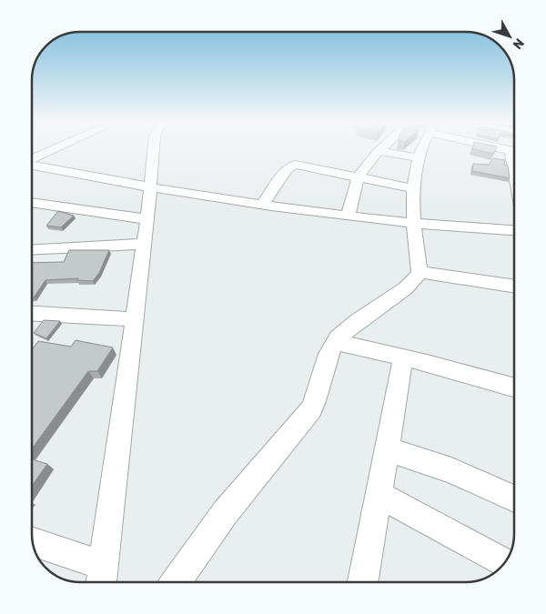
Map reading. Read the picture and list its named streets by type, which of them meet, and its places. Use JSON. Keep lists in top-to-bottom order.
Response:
{
  "north": "bottom right"
}
